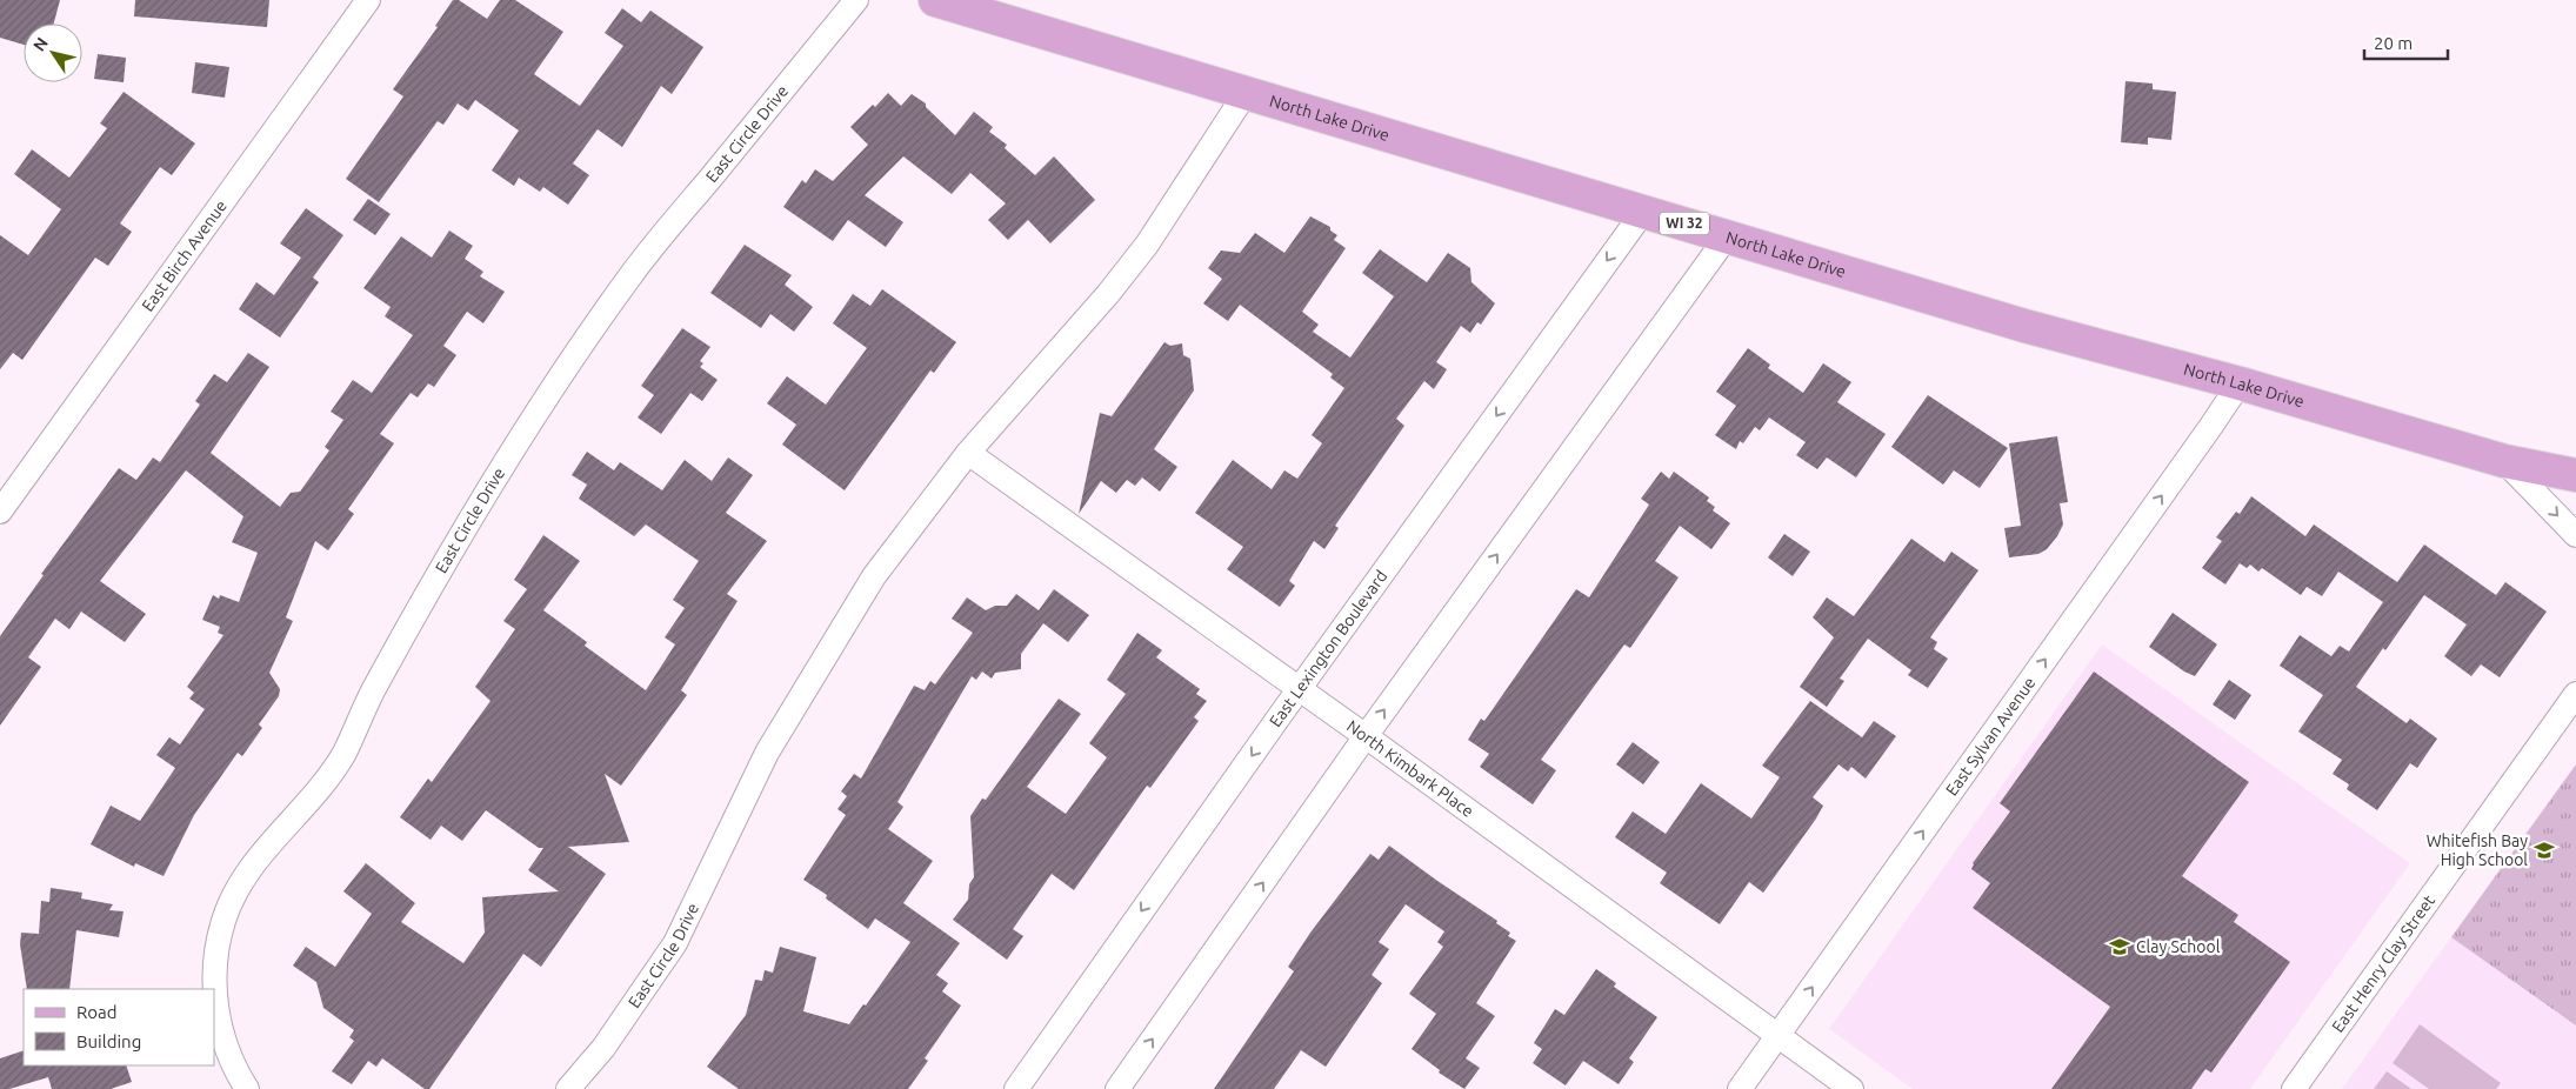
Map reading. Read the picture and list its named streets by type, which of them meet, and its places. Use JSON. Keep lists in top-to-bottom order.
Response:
{
  "streets": {
    "main road": ["North Lake Drive", "WI 32"],
    "street": [
      "East Circle Drive",
      "East Birch Avenue",
      "East Lexington Boulevard",
      "East Sylvan Avenue",
      "North Kimbark Place",
      "East Henry Clay Street"
    ]
  },
  "crossings": [
    ["North Lake Drive", "East Circle Drive"],
    ["North Lake Drive", "East Lexington Boulevard"],
    ["North Lake Drive", "East Sylvan Avenue"],
    ["East Circle Drive", "North Kimbark Place"],
    ["East Lexington Boulevard", "North Kimbark Place"],
    ["East Sylvan Avenue", "North Kimbark Place"]
  ],
  "one_way": ["East Sylvan Avenue"],
  "places": {
    "school or university": ["Whitefish Bay High School", "Clay School"]
  },
  "legend": ["Road", "Building"],
  "scale_bar": "20 m",
  "north": "top left"
}
